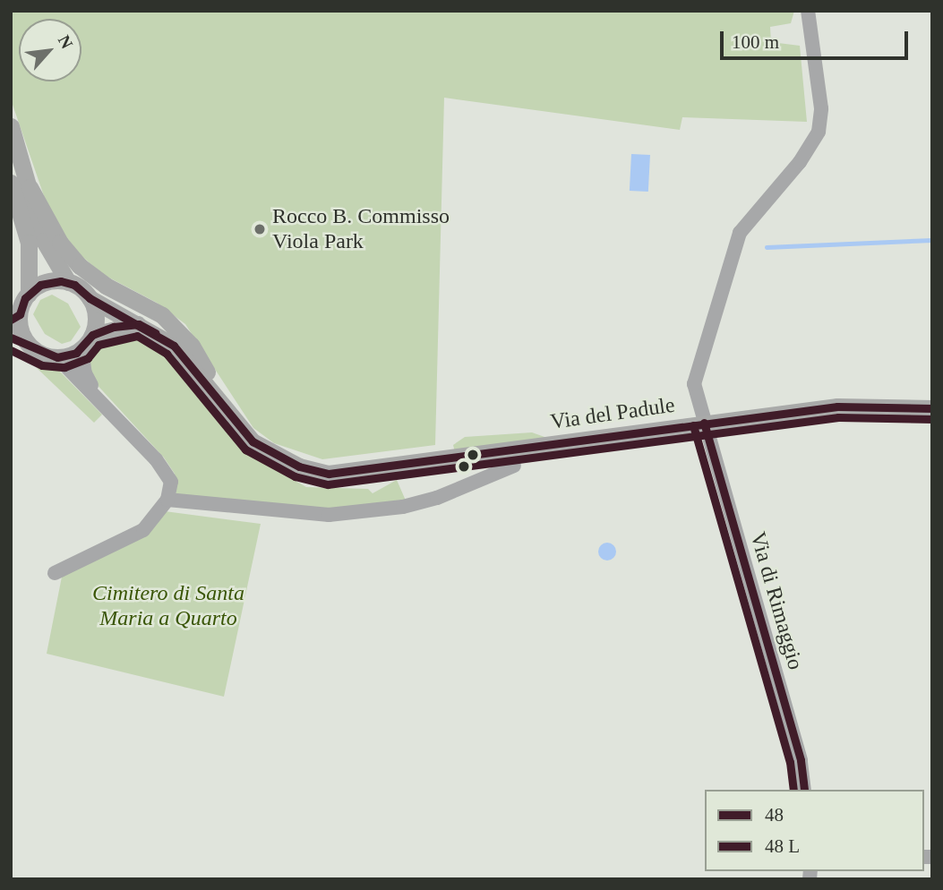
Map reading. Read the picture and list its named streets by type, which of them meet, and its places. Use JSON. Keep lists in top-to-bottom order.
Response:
{
  "streets": {
    "main road": ["Via del Padule"],
    "street": ["Via di Rimaggio"]
  },
  "crossings": [
    ["Via del Padule", "Via di Rimaggio"]
  ],
  "parks": ["Cimitero di Santa Maria a Quarto"],
  "places": ["Rocco B. Commisso Viola Park"],
  "lines": ["transit line 48"],
  "legend": ["48", "48 L"],
  "scale_bar": "100 m",
  "north": "top right"
}
